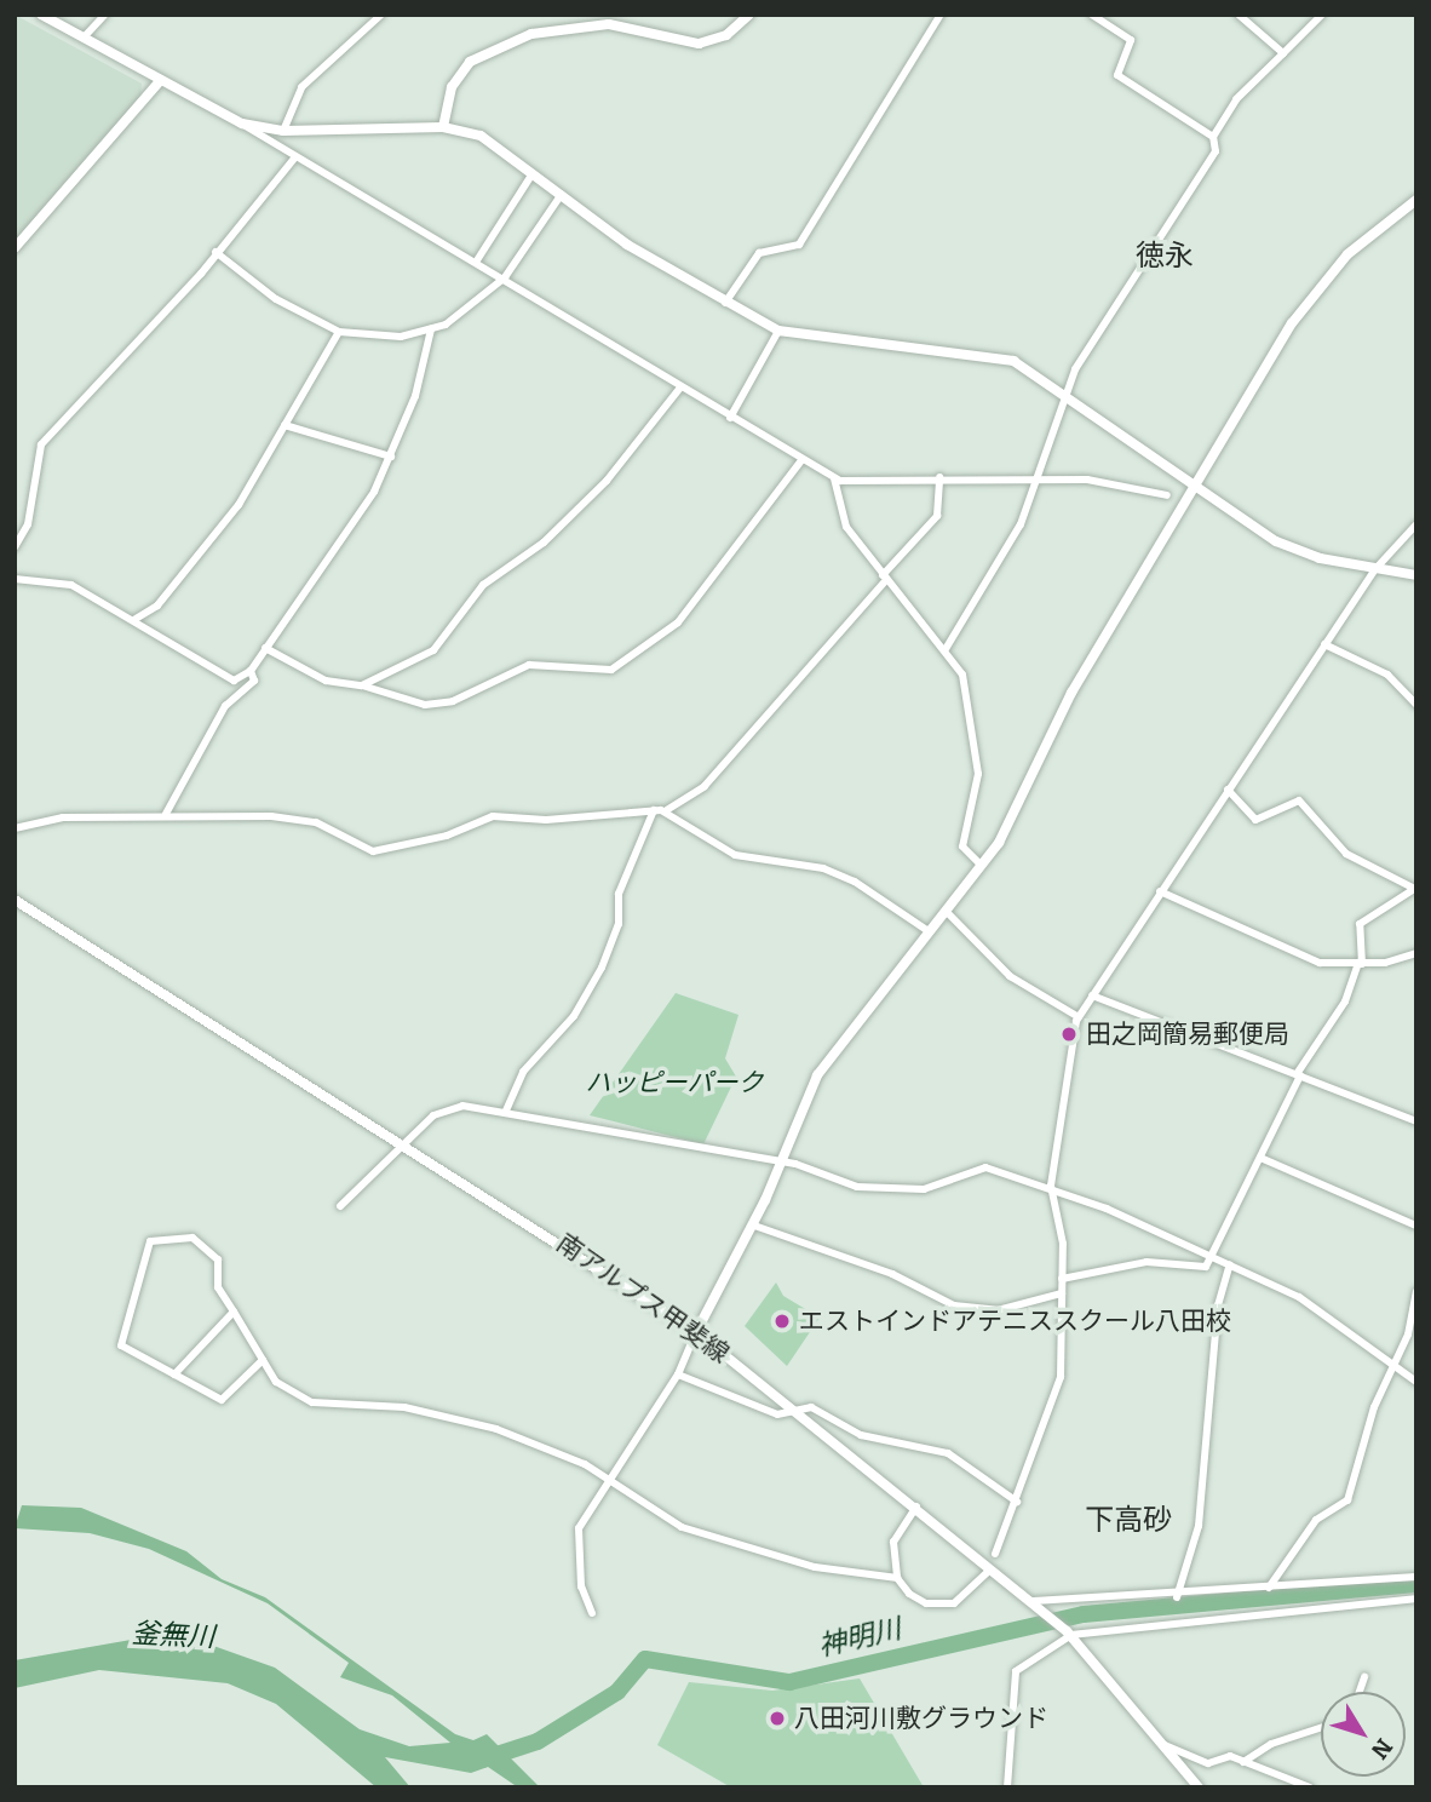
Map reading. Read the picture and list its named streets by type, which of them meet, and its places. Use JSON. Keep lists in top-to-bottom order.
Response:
{
  "streets": {
    "street": ["南アルプス甲斐線"]
  },
  "districts": ["徳永", "下高砂"],
  "water": ["釜無川", "神明川"],
  "parks": ["ハッピーパーク"],
  "places": ["田之岡簡易郵便局", "エストインドアテニススクール八田校", "八田河川敷グラウンド"],
  "north": "bottom right"
}
